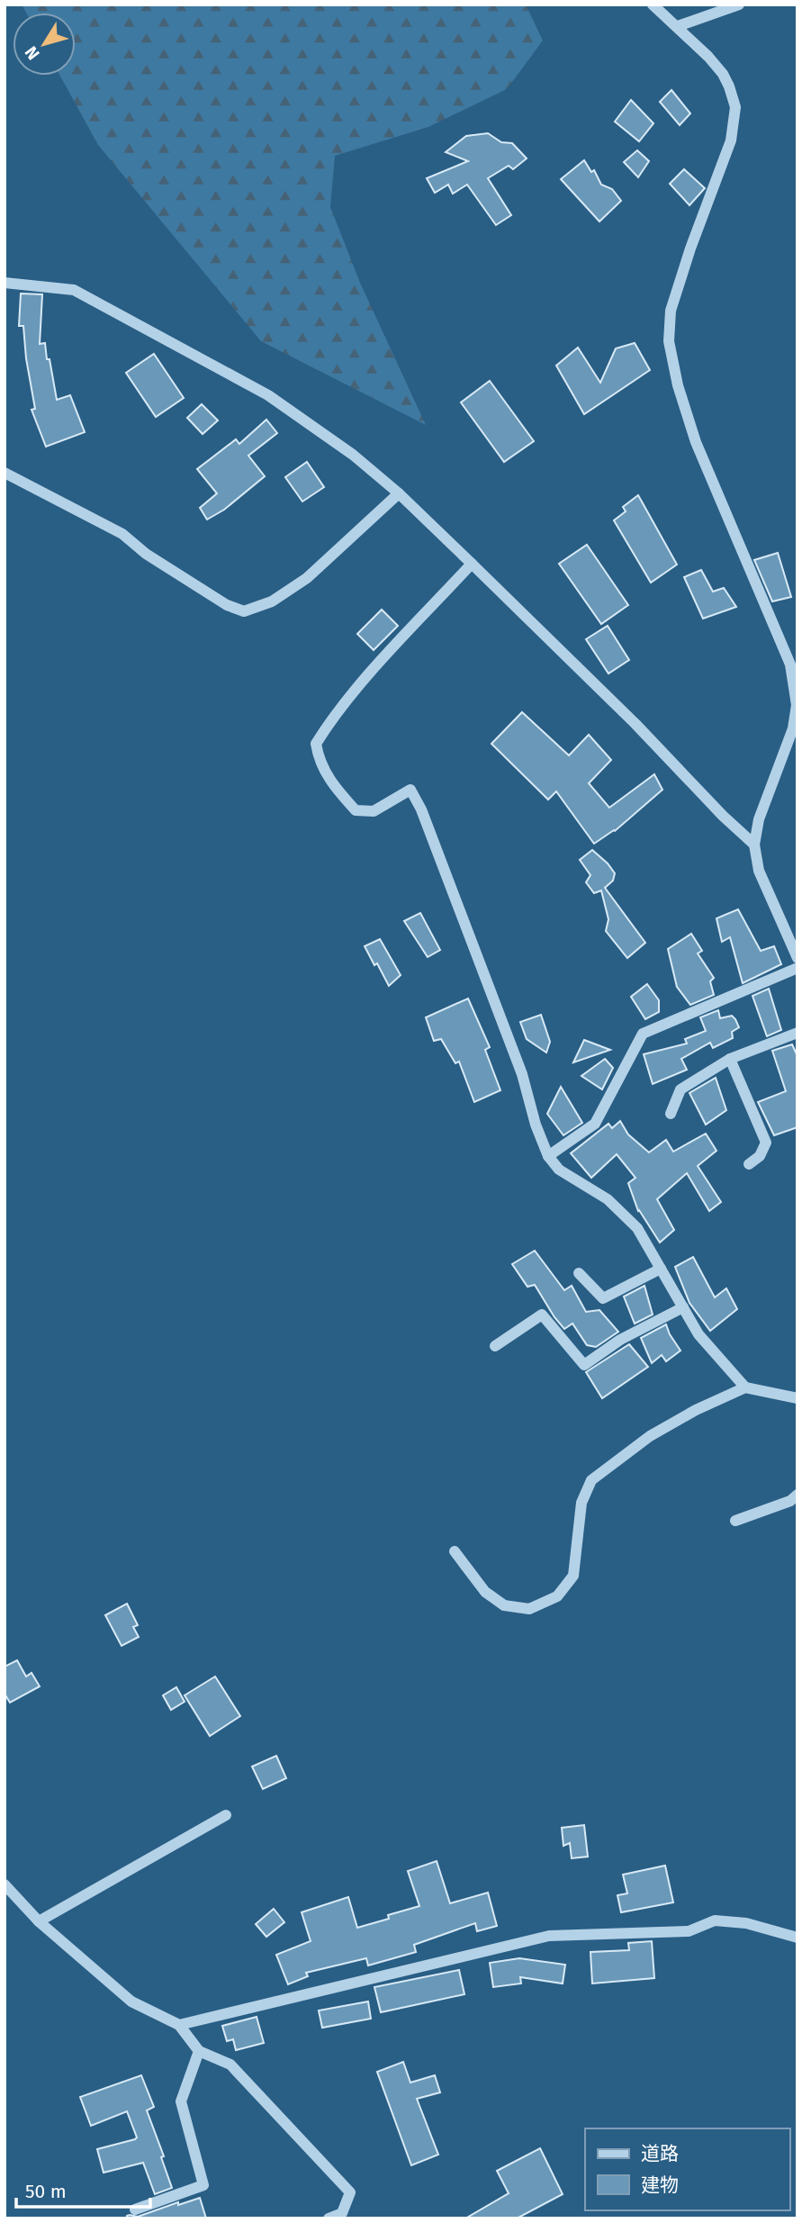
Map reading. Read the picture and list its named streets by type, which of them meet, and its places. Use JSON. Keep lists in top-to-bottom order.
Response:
{
  "legend": ["道路", "建物"],
  "scale_bar": "50 m",
  "north": "bottom left"
}
